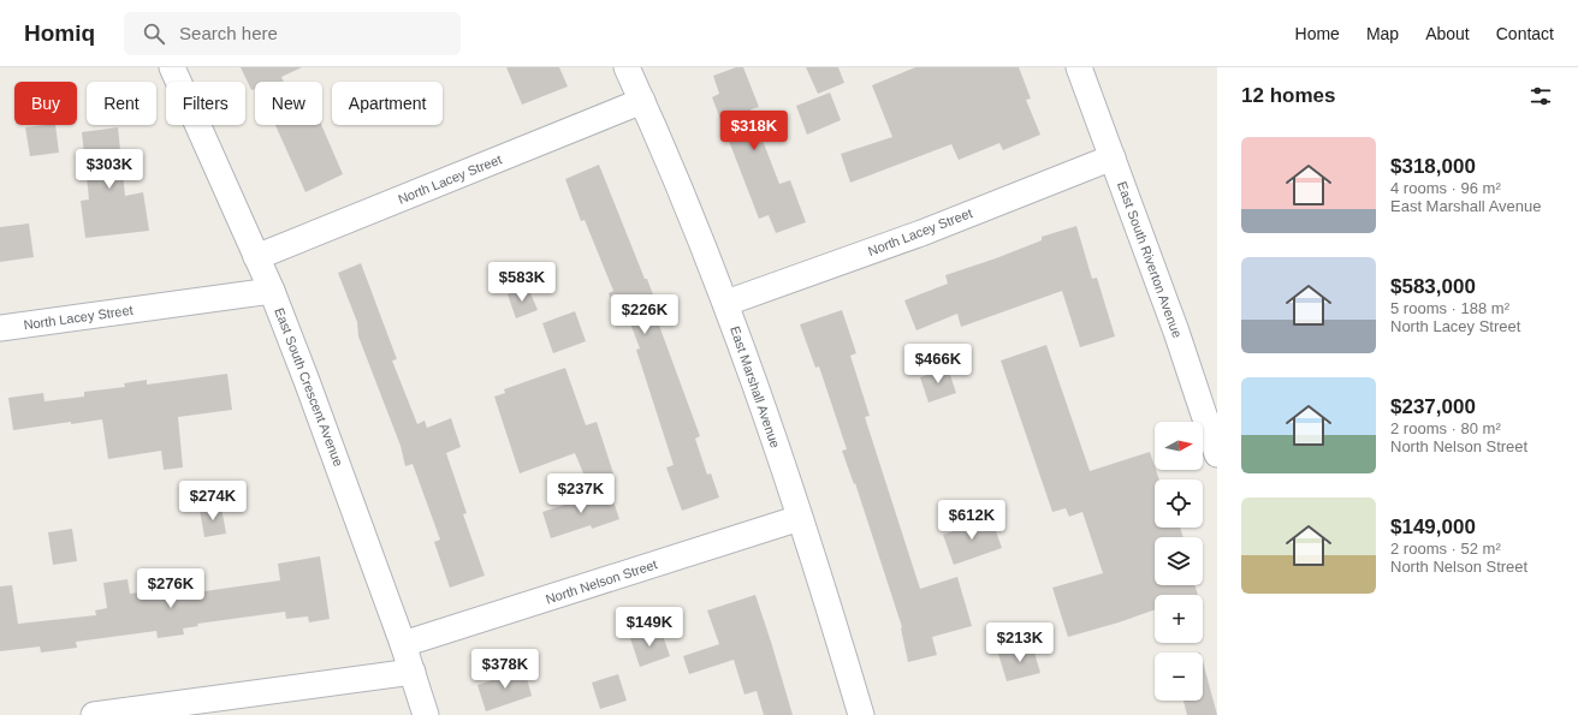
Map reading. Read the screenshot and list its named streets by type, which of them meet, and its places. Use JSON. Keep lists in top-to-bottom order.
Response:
{
  "streets": {
    "street": [
      "North Lacey Street",
      "East South Riverton Avenue",
      "East South Crescent Avenue",
      "East Marshall Avenue",
      "North Nelson Street"
    ]
  },
  "crossings": [
    ["North Lacey Street", "East South Riverton Avenue"],
    ["North Lacey Street", "East South Crescent Avenue"],
    ["North Lacey Street", "East Marshall Avenue"],
    ["East South Crescent Avenue", "North Nelson Street"],
    ["East Marshall Avenue", "North Nelson Street"]
  ],
  "north": "right",
  "page": {
    "header": "Homiq",
    "search": "Search here",
    "nav": [
      "Home",
      "Map",
      "About",
      "Contact"
    ],
    "heading": "12 homes",
    "chip": [
      "Buy",
      "Rent",
      "Filters",
      "New",
      "Apartment"
    ],
    "price": [
      "$318K",
      "$303K",
      "$583K",
      "$226K",
      "$466K",
      "$237K",
      "$274K",
      "$612K",
      "$276K",
      "$149K",
      "$213K",
      "$378K"
    ],
    "list": [
      {
        "name": "$318,000",
        "note": "4 rooms · 96 m² · East Marshall Avenue"
      },
      {
        "name": "$583,000",
        "note": "5 rooms · 188 m² · North Lacey Street"
      },
      {
        "name": "$237,000",
        "note": "2 rooms · 80 m² · North Nelson Street"
      },
      {
        "name": "$149,000",
        "note": "2 rooms · 52 m² · North Nelson Street"
      }
    ],
    "map_buttons": ["+", "−"]
  }
}
